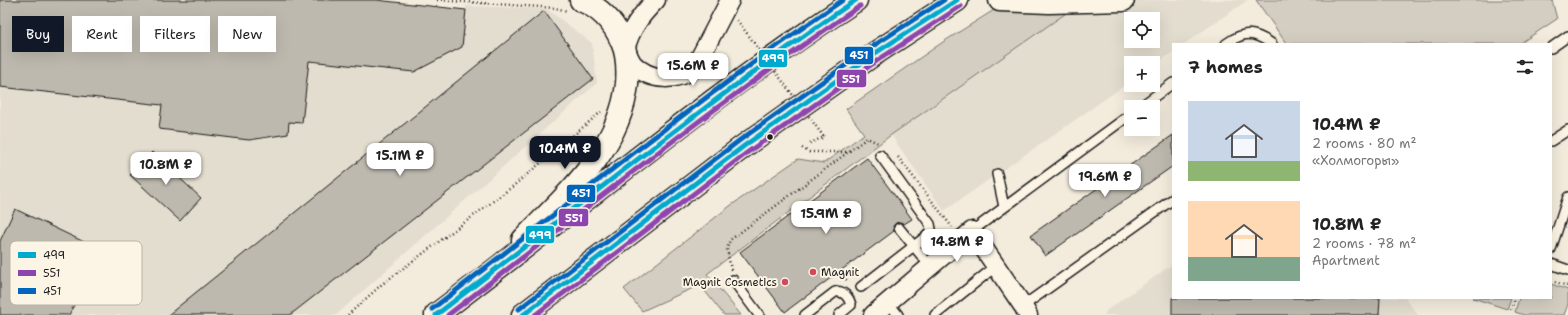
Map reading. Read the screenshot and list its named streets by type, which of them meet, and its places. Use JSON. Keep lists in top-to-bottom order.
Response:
{
  "places": ["Magnit", "Magnit Cosmetics"],
  "lines": ["transit line 499", "transit line 451", "transit line 551"],
  "legend": ["499", "551", "451"],
  "page": {
    "map_buttons": ["+", "−"],
    "chip": [
      "Buy",
      "Rent",
      "Filters",
      "New"
    ],
    "heading": "7 homes",
    "price": [
      "15.6M ₽",
      "10.4M ₽",
      "15.1M ₽",
      "10.8M ₽",
      "19.6M ₽",
      "15.9M ₽",
      "14.8M ₽"
    ],
    "list": [
      {
        "name": "10.4M ₽",
        "note": "2 rooms · 80 m² · «Холмогоры»"
      },
      {
        "name": "10.8M ₽",
        "note": "2 rooms · 78 m² · Apartment"
      }
    ]
  }
}
